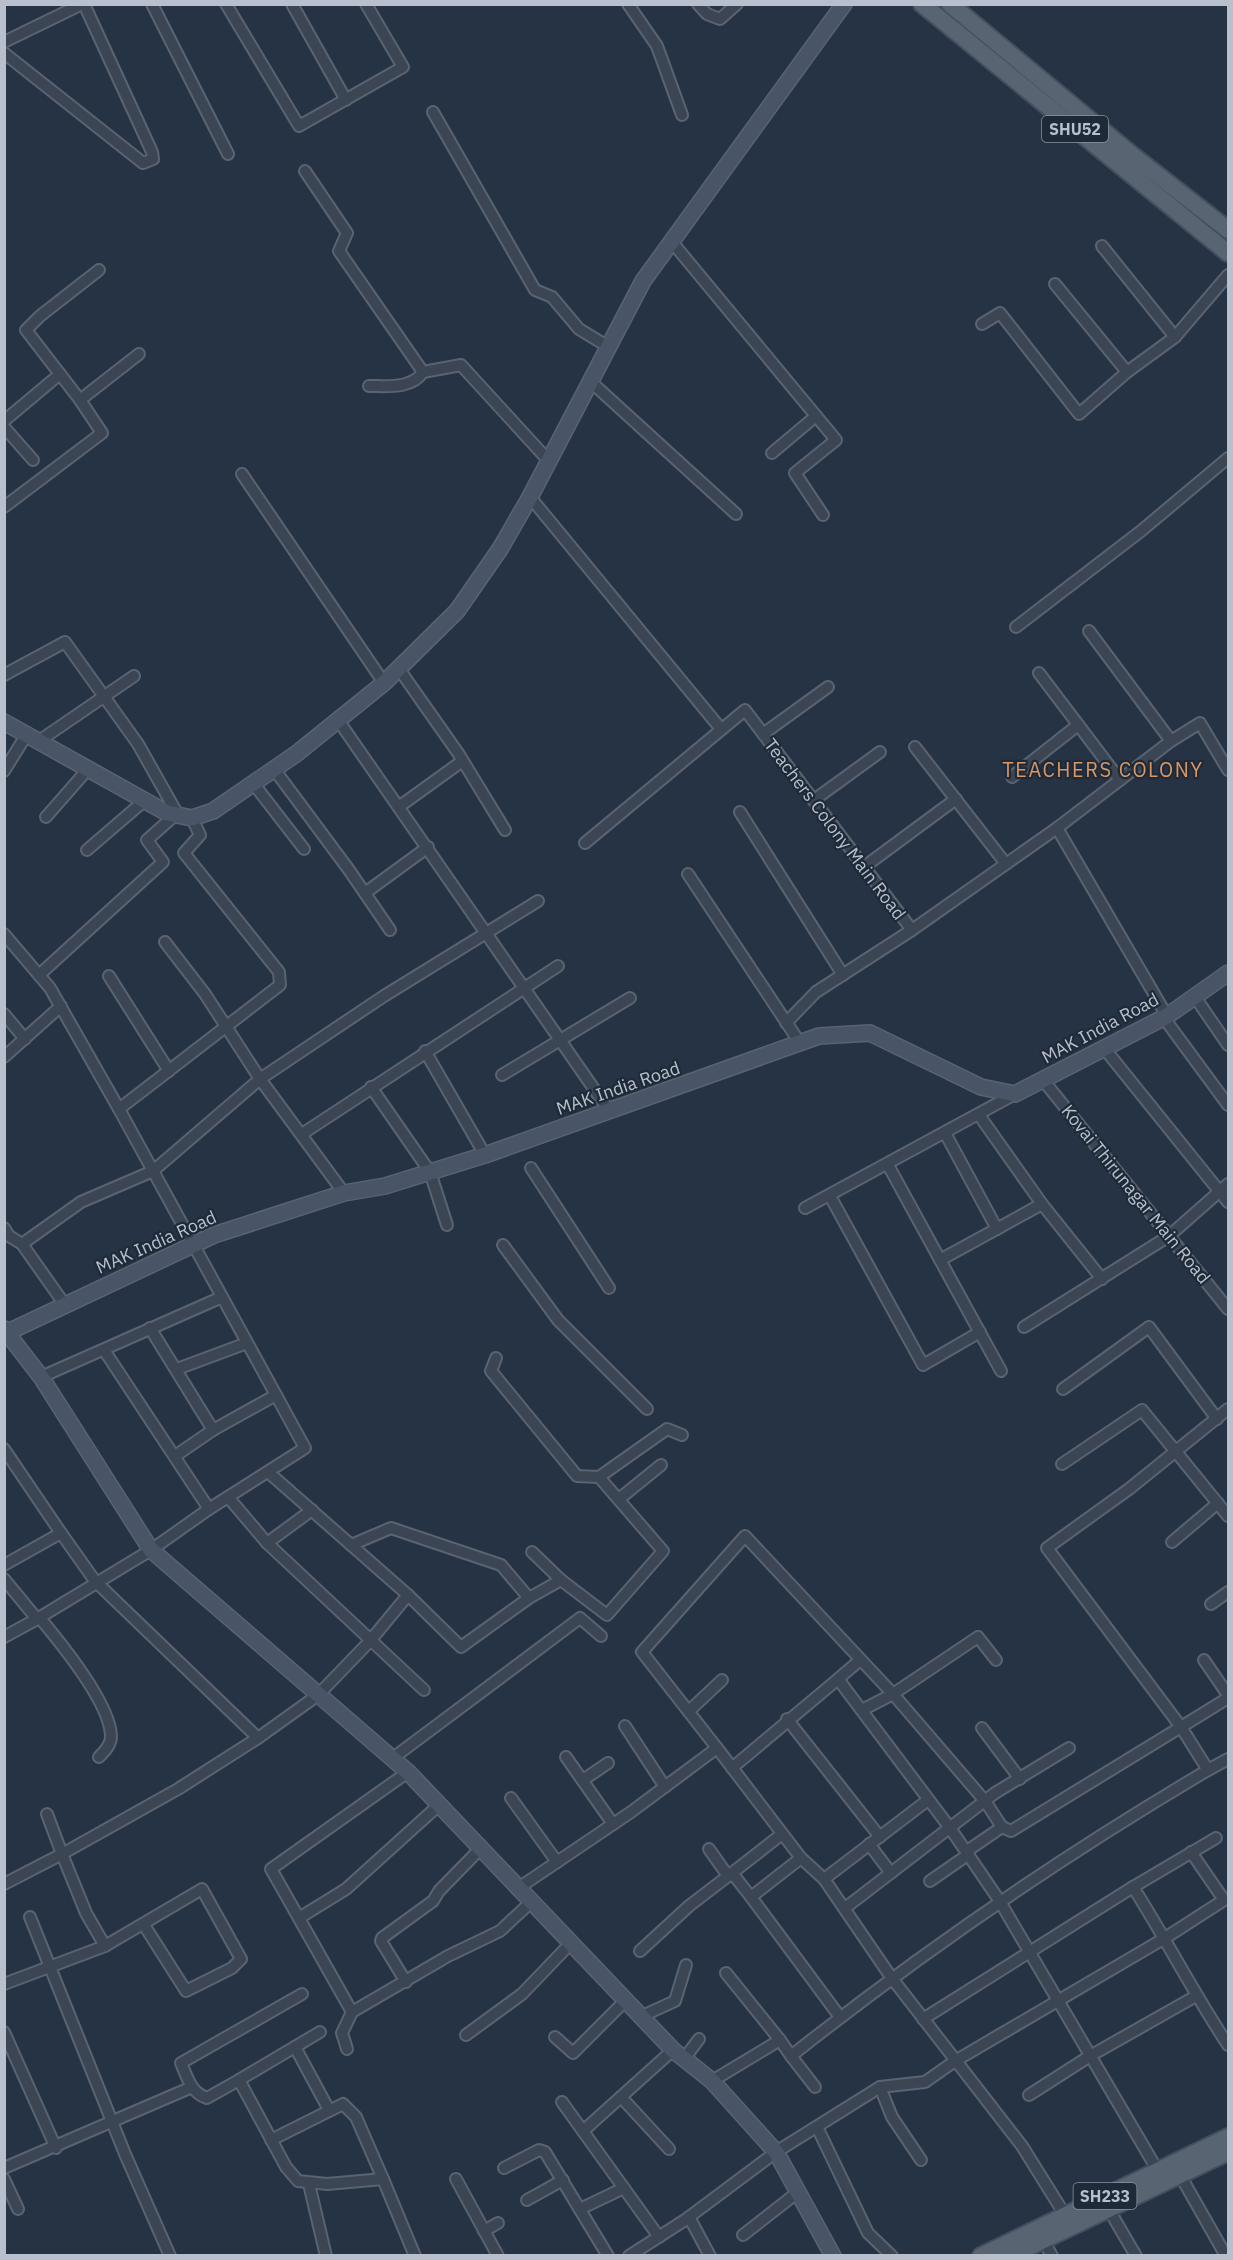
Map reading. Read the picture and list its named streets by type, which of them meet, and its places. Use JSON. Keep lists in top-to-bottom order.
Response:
{
  "streets": {
    "main road": ["SHU52", "SH233"],
    "street": ["Teachers Colony Main Road", "MAK India Road", "Kovai Thirunagar Main Road"]
  },
  "crossings": [
    ["MAK India Road", "Kovai Thirunagar Main Road"]
  ],
  "districts": ["TEACHERS COLONY"]
}
